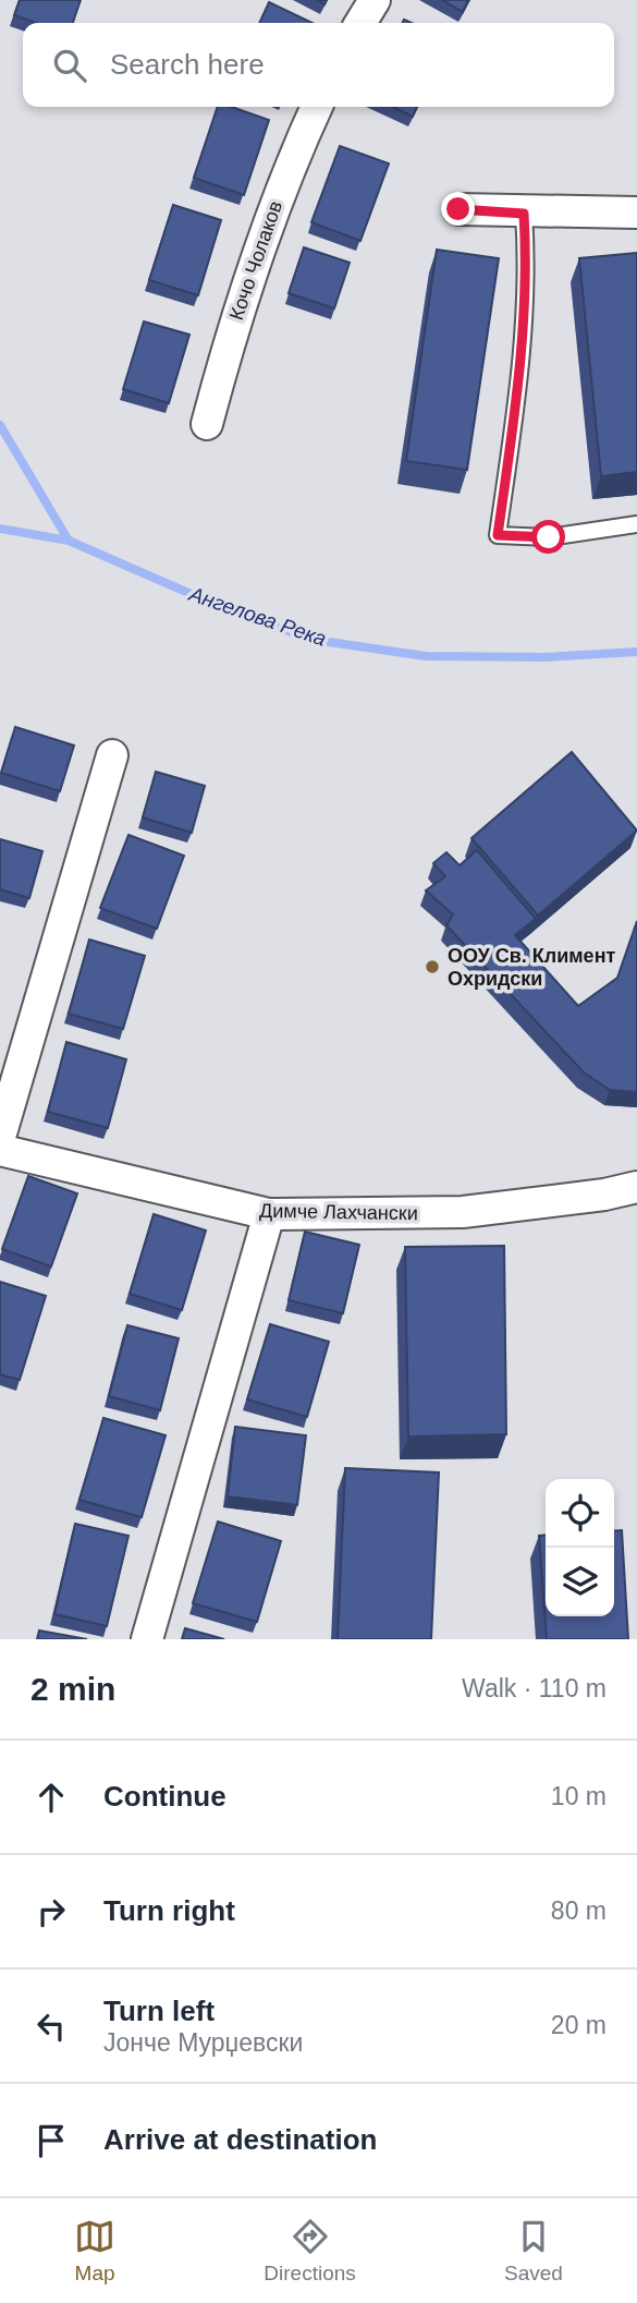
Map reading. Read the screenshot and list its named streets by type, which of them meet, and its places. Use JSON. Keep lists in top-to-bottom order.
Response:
{
  "streets": {
    "street": ["Кочо Чолаков", "Димче Лахчански"]
  },
  "water": ["Ангелова Река"],
  "places": ["ООУ Св. Климент Охридски"],
  "page": {
    "search": "Search here",
    "heading": ["2 min", "Walk · 110 m"],
    "list": [
      ["Continue", "10 m"],
      ["Turn right", "80 m"],
      ["Turn left", "Јонче Мурџевски", "20 m"],
      "Arrive at destination"
    ],
    "nav": ["Map", "Directions", "Saved"]
  }
}
